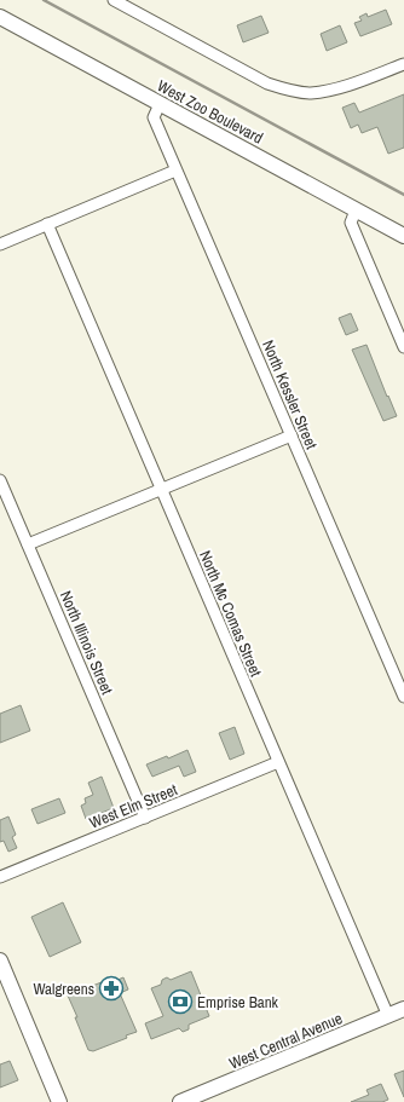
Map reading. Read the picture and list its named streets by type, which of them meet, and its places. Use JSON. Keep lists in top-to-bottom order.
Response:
{
  "streets": {
    "main road": ["West Zoo Boulevard", "West Central Avenue"],
    "street": [
      "North Kessler Street",
      "North Mc Comas Street",
      "North Illinois Street",
      "West Elm Street"
    ]
  },
  "crossings": [
    ["West Zoo Boulevard", "North Kessler Street"],
    ["North Mc Comas Street", "West Elm Street"],
    ["North Mc Comas Street", "West Central Avenue"],
    ["North Illinois Street", "West Elm Street"]
  ],
  "places": {
    "pharmacy": ["Walgreens"],
    "bank": ["Emprise Bank"]
  }
}
